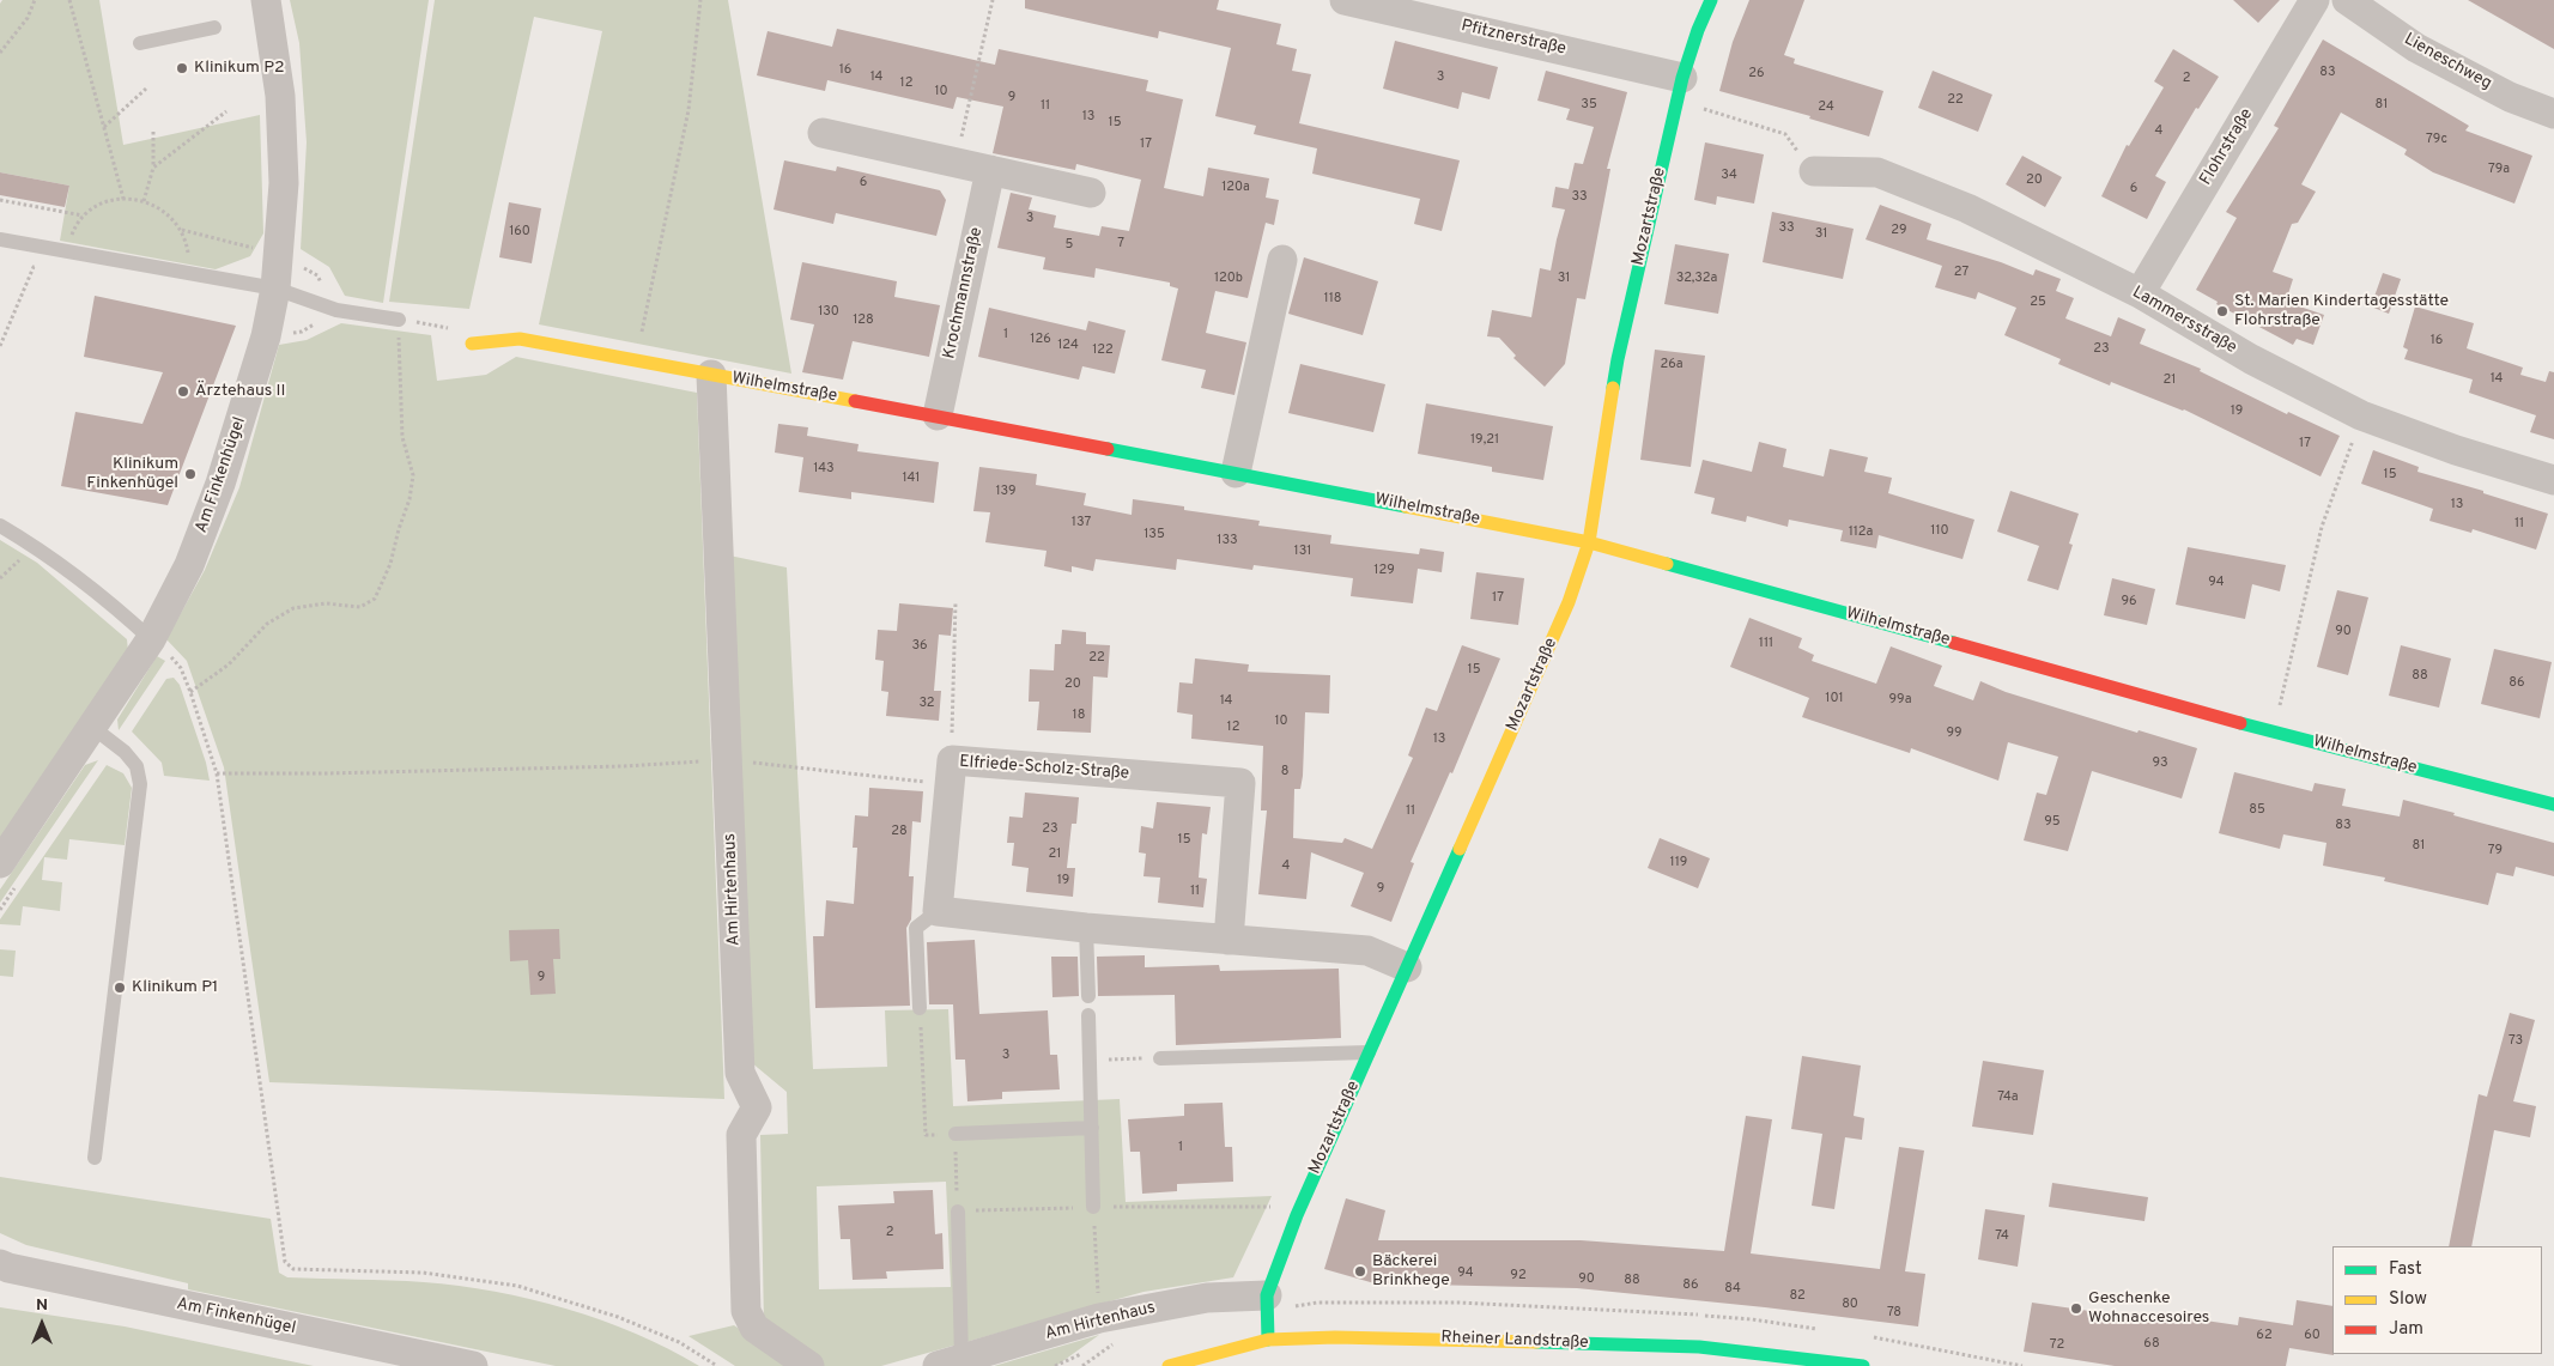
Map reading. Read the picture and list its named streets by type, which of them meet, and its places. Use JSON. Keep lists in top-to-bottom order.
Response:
{
  "streets": {
    "street": [
      "Pfitznerstraße",
      "Lieneschweg",
      "Flohrstraße",
      "Mozartstraße",
      "Krochmannstraße",
      "Lammersstraße",
      "Wilhelmstraße",
      "Am Finkenhügel",
      "Elfriede-Scholz-Straße",
      "Am Hirtenhaus",
      "Rheiner Landstraße"
    ]
  },
  "crossings": [
    ["Pfitznerstraße", "Mozartstraße"],
    ["Flohrstraße", "Lammersstraße"],
    ["Mozartstraße", "Wilhelmstraße"],
    ["Mozartstraße", "Am Hirtenhaus"],
    ["Mozartstraße", "Rheiner Landstraße"],
    ["Krochmannstraße", "Wilhelmstraße"],
    ["Wilhelmstraße", "Am Hirtenhaus"]
  ],
  "places": [
    "Klinikum P2",
    "St. Marien Kindertagesstätte Flohrstraße",
    "Ärztehaus II",
    "Klinikum Finkenhügel",
    "Klinikum P1",
    "Bäckerei Brinkhege",
    "Geschenke Wohnaccesoires"
  ],
  "house_numbers": [
    "16",
    "83",
    "26",
    "14",
    "3",
    "2",
    "12",
    "10",
    "9",
    "22",
    "35",
    "81",
    "11",
    "24",
    "13",
    "15",
    "4",
    "79c",
    "17",
    "79a",
    "34",
    "20",
    "6",
    "120a",
    "6",
    "33",
    "3",
    "33",
    "29",
    "160",
    "31",
    "7",
    "5",
    "27",
    "120b",
    "31",
    "32,32a",
    "118",
    "25",
    "130",
    "128",
    "1",
    "126",
    "16",
    "124",
    "23",
    "122",
    "26a",
    "14",
    "21",
    "19",
    "19,21",
    "17",
    "143",
    "15",
    "141",
    "139",
    "13",
    "137",
    "11",
    "110",
    "112a",
    "135",
    "133",
    "131",
    "129",
    "94",
    "17",
    "96",
    "90",
    "111",
    "36",
    "22",
    "15",
    "88",
    "86",
    "20",
    "101",
    "99a",
    "14",
    "32",
    "18",
    "10",
    "12",
    "99",
    "13",
    "93",
    "8",
    "85",
    "11",
    "95",
    "83",
    "23",
    "28",
    "15",
    "81",
    "79",
    "21",
    "119",
    "4",
    "19",
    "9",
    "11",
    "9",
    "73",
    "3",
    "74a",
    "1",
    "2",
    "74",
    "94",
    "92",
    "90",
    "88",
    "86",
    "84",
    "82",
    "80",
    "78",
    "62",
    "60",
    "68",
    "72"
  ],
  "legend": ["Fast", "Slow", "Jam"],
  "north": "top"
}
